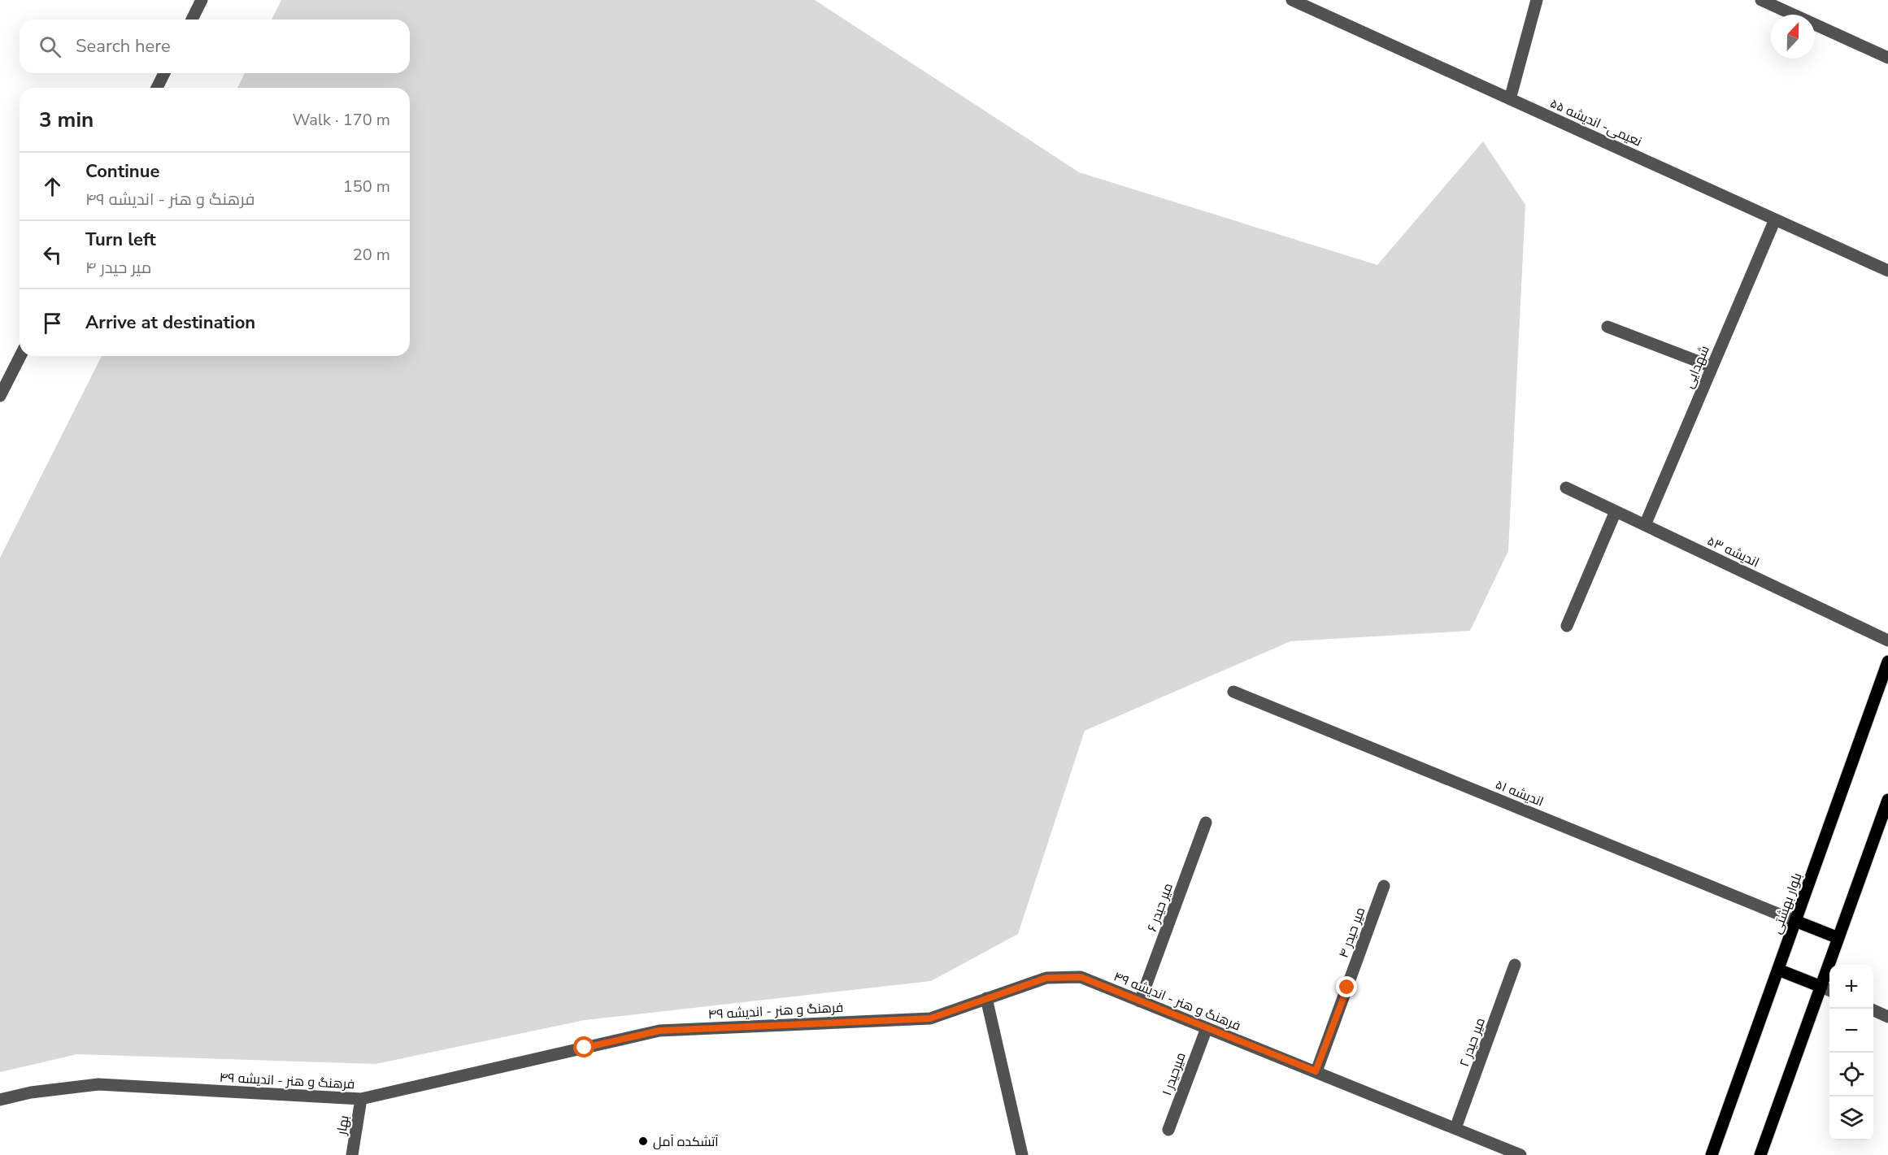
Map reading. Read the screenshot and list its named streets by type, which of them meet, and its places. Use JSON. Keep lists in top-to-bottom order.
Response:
{
  "streets": {
    "main road": ["بلوار بهشتی"],
    "street": [
      "نعیمی- اندیشه ۵۵",
      "شهدایی",
      "اندیشه ۵۳",
      "اندیشه ۵۱",
      "میر حیدر ۶",
      "میر حیدر ۴",
      "فرهنگ و هنر - اندیشه ۴۹",
      "میر حیدر ۲",
      "میرحیدر ۱",
      "بهار"
    ]
  },
  "crossings": [
    ["نعیمی- اندیشه ۵۵", "شهدایی"],
    ["شهدایی", "اندیشه ۵۳"],
    ["اندیشه ۵۱", "بلوار بهشتی"],
    ["میر حیدر ۶", "فرهنگ و هنر - اندیشه ۴۹"],
    ["میر حیدر ۴", "فرهنگ و هنر - اندیشه ۴۹"],
    ["فرهنگ و هنر - اندیشه ۴۹", "میر حیدر ۲"],
    ["فرهنگ و هنر - اندیشه ۴۹", "میرحیدر ۱"],
    ["فرهنگ و هنر - اندیشه ۴۹", "بهار"]
  ],
  "places": ["آتشکده آمل"],
  "north": "top",
  "page": {
    "search": "Search here",
    "heading": ["3 min", "Walk · 170 m"],
    "list": [
      ["Continue", "فرهنگ و هنر - اندیشه ۴۹", "150 m"],
      ["Turn left", "میر حیدر ۴", "20 m"],
      "Arrive at destination"
    ],
    "map_buttons": ["+", "−"]
  }
}
